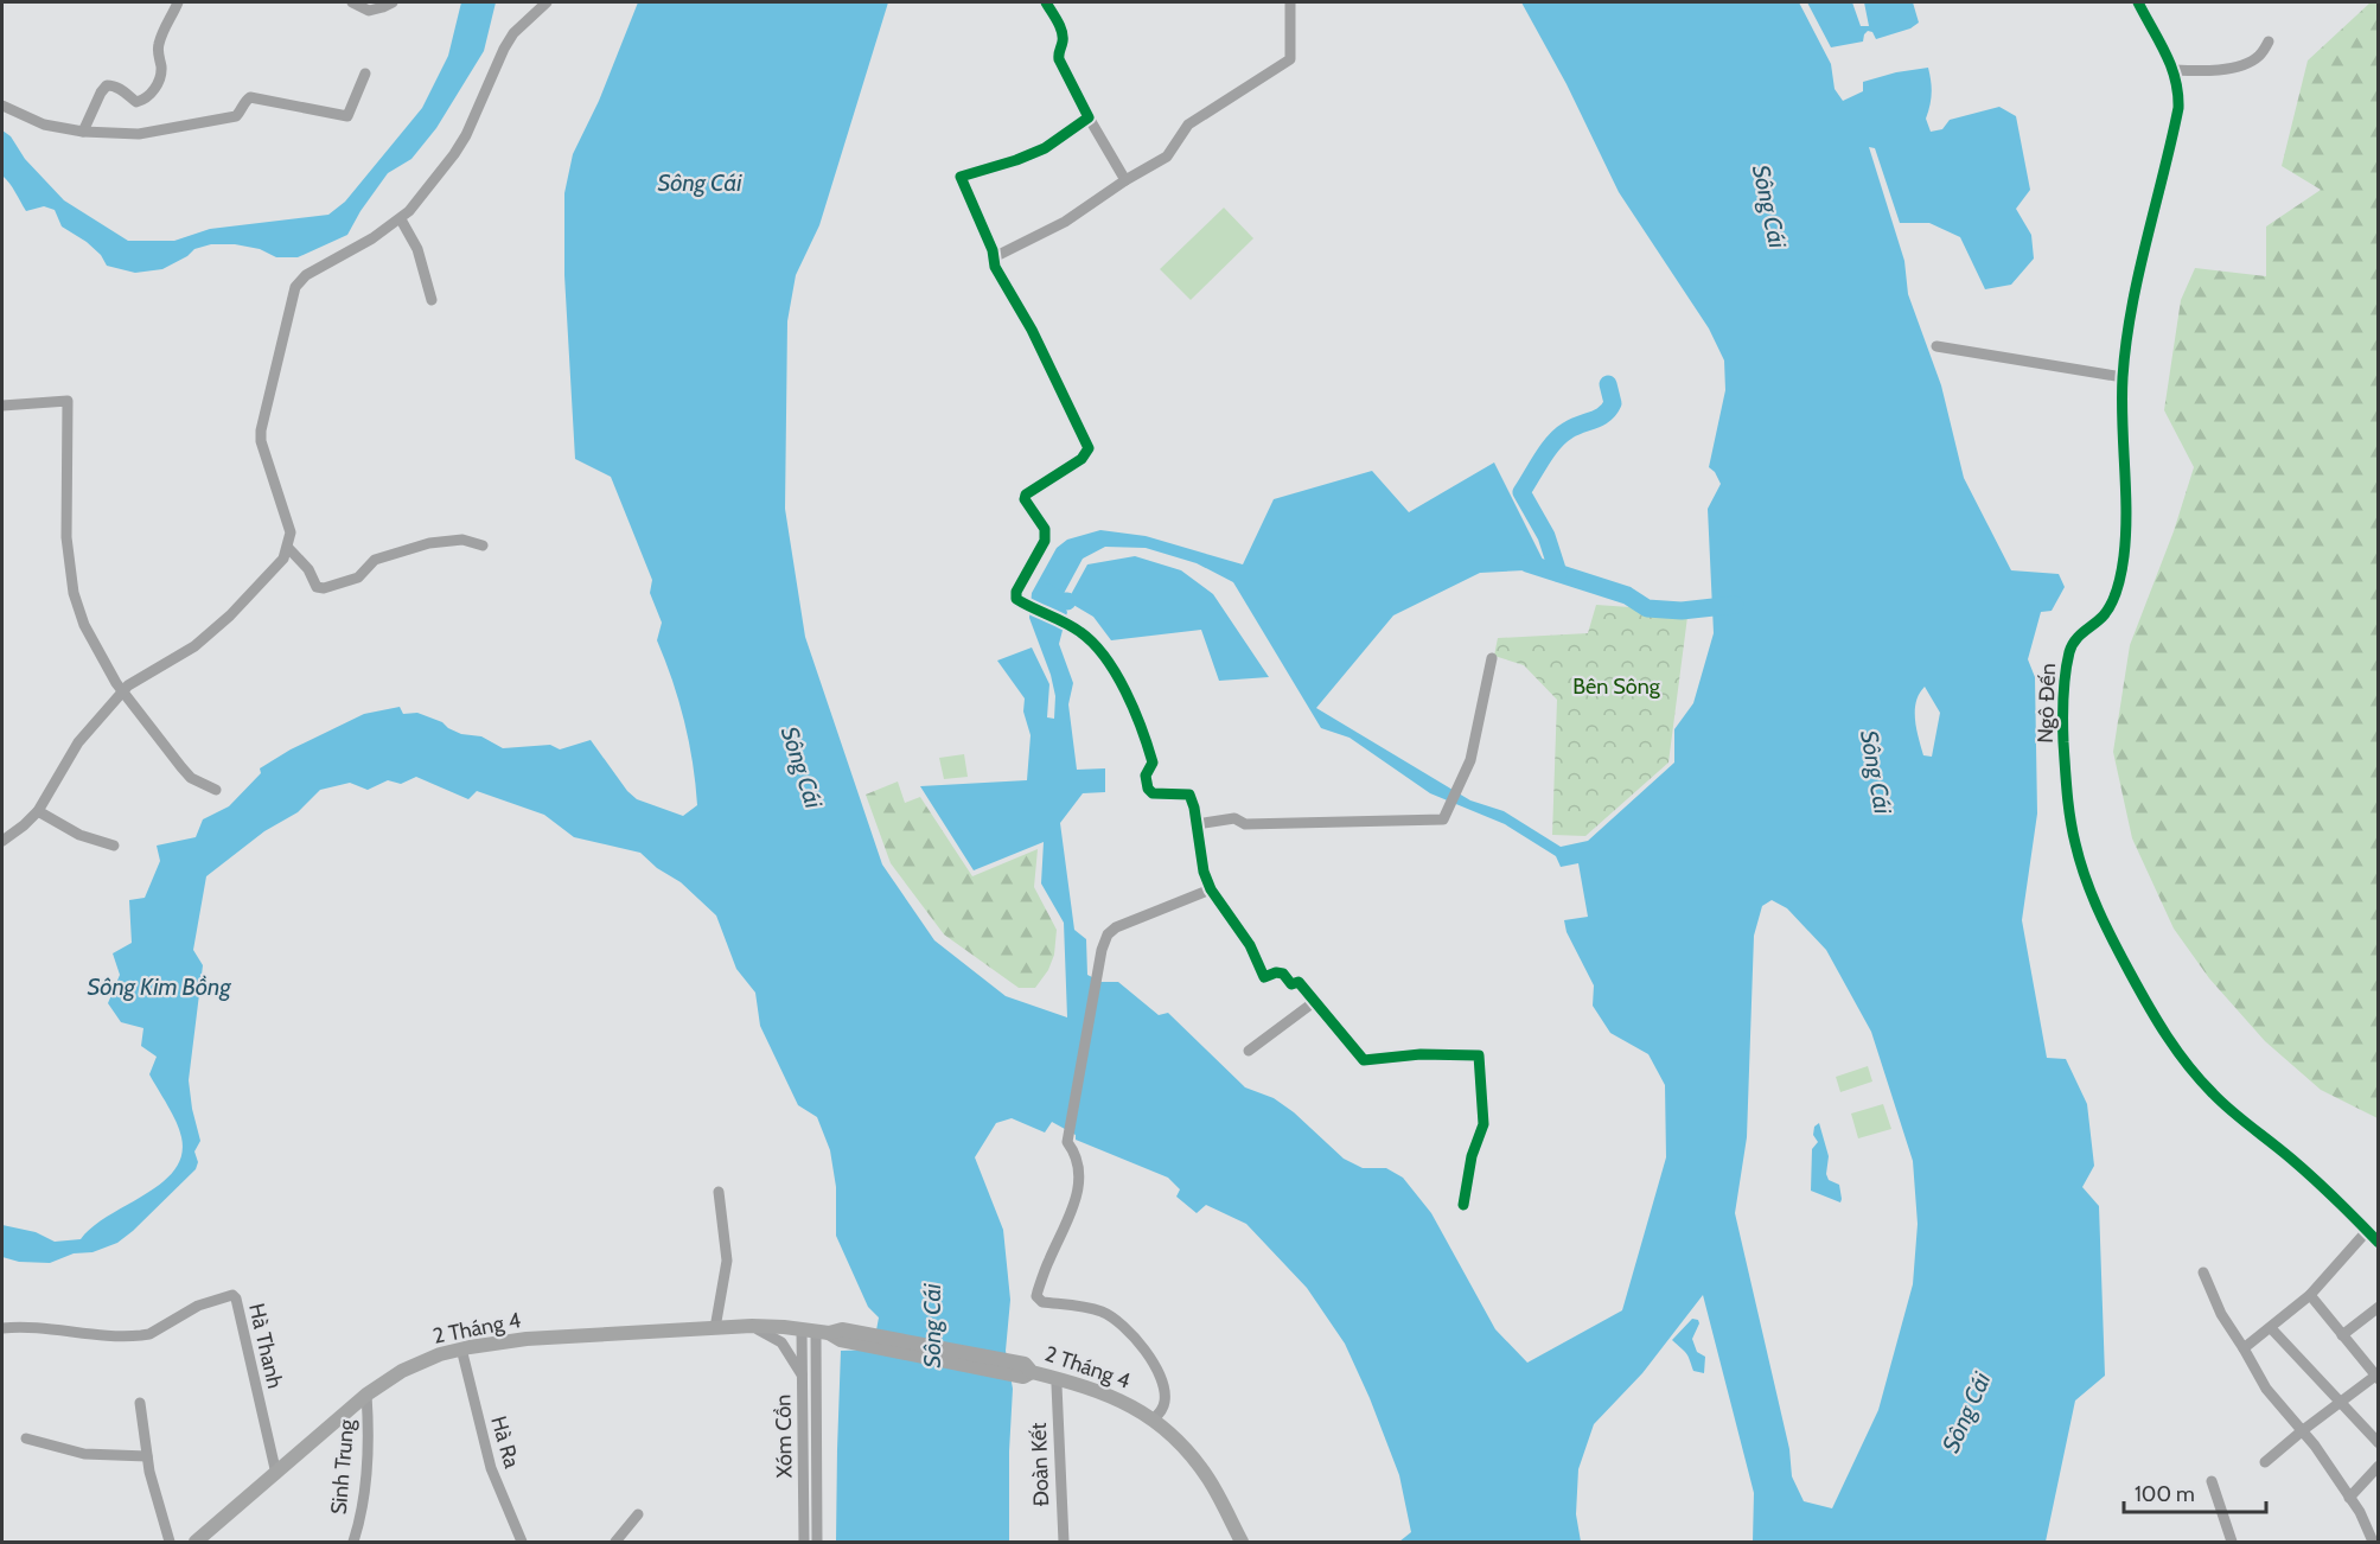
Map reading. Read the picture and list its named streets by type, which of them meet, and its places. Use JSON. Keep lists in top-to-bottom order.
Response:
{
  "streets": {
    "main road": ["2 Tháng 4"],
    "street": [
      "Ngô Đến",
      "Hà Thanh",
      "Xóm Cồn",
      "Hà Ra",
      "Đoàn Kết",
      "Sinh Trung"
    ]
  },
  "crossings": [
    ["2 Tháng 4", "Hà Thanh"],
    ["2 Tháng 4", "Xóm Cồn"],
    ["2 Tháng 4", "Hà Ra"],
    ["2 Tháng 4", "Sinh Trung"]
  ],
  "water": ["Sông Cái", "Sông Kim Bồng"],
  "parks": ["Bên Sông"],
  "scale_bar": "100 m"
}
